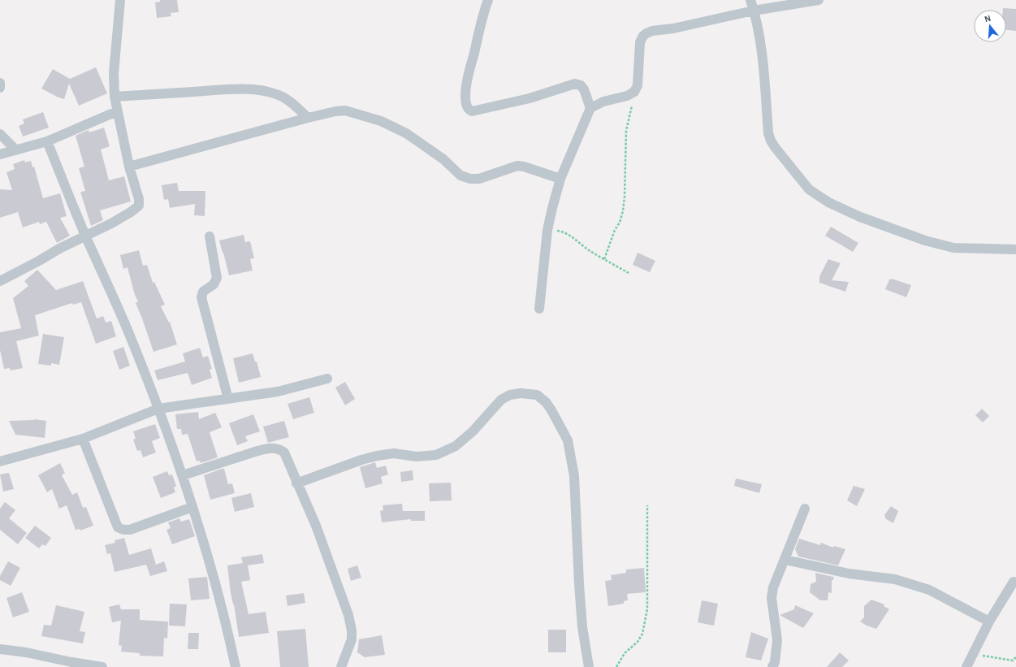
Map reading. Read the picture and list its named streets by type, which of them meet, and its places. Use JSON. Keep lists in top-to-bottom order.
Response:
{
  "north": "top"
}
